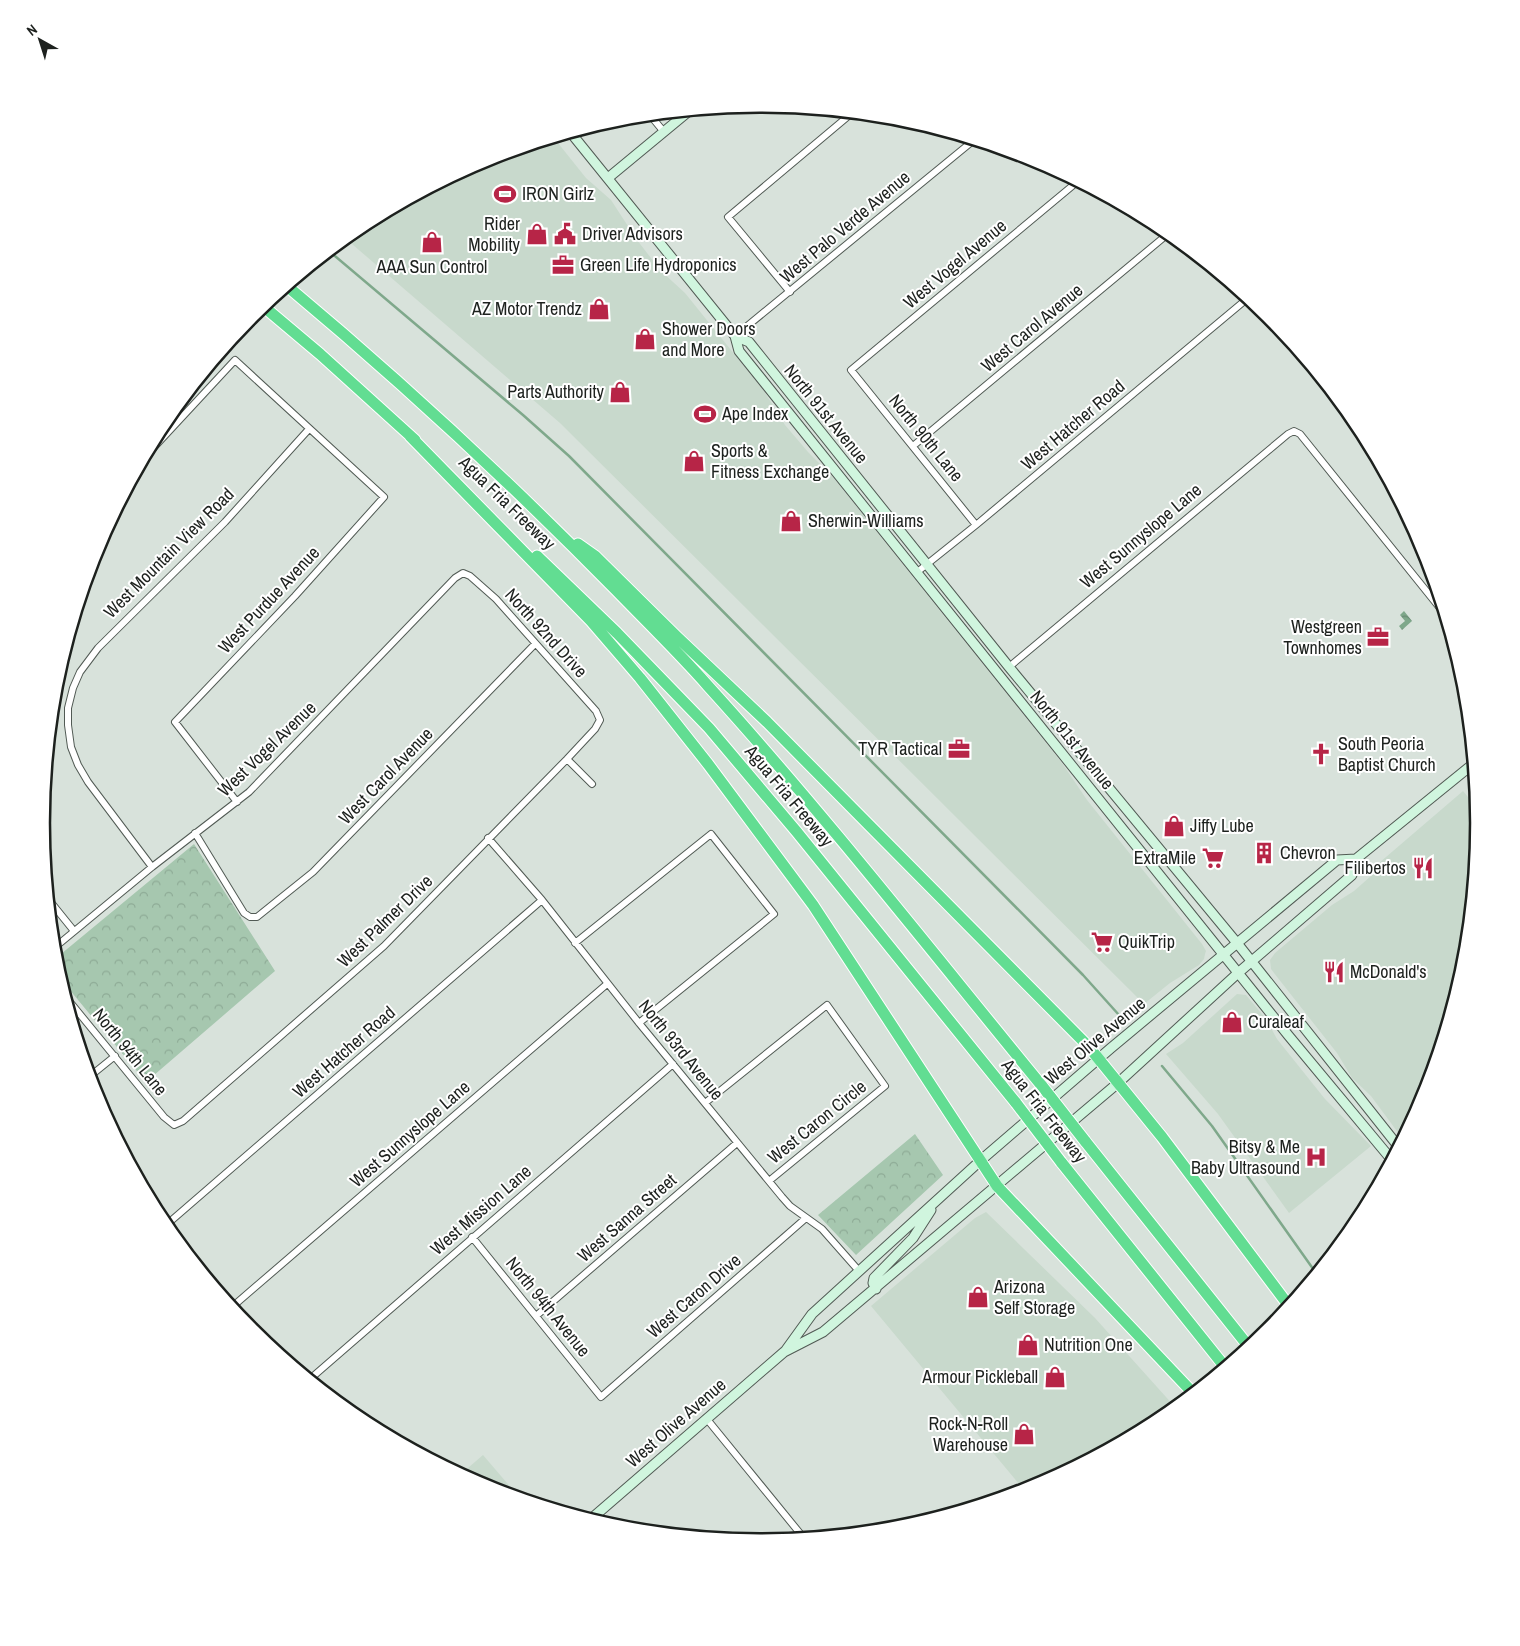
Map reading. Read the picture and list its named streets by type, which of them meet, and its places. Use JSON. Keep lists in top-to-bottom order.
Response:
{
  "streets": {
    "highway": ["Agua Fria Freeway"],
    "main road": ["North 91st Avenue", "West Olive Avenue"],
    "street": [
      "West Palo Verde Avenue",
      "West Vogel Avenue",
      "West Carol Avenue",
      "West Hatcher Road",
      "North 90th Lane",
      "West Sunnyslope Lane",
      "West Mountain View Road",
      "West Purdue Avenue",
      "North 92nd Drive",
      "West Palmer Drive",
      "North 93rd Avenue",
      "North 94th Lane",
      "West Caron Circle",
      "West Mission Lane",
      "West Sanna Street",
      "West Caron Drive",
      "North 94th Avenue"
    ]
  },
  "crossings": [
    ["West Palo Verde Avenue", "North 91st Avenue"],
    ["West Vogel Avenue", "West Carol Avenue"],
    ["West Vogel Avenue", "North 90th Lane"],
    ["West Vogel Avenue", "West Mountain View Road"],
    ["West Vogel Avenue", "West Purdue Avenue"],
    ["West Vogel Avenue", "North 92nd Drive"],
    ["West Carol Avenue", "North 90th Lane"],
    ["West Carol Avenue", "North 92nd Drive"],
    ["North 91st Avenue", "West Hatcher Road"],
    ["North 91st Avenue", "West Sunnyslope Lane"],
    ["North 91st Avenue", "West Olive Avenue"],
    ["West Hatcher Road", "North 90th Lane"],
    ["West Hatcher Road", "North 93rd Avenue"],
    ["West Sunnyslope Lane", "North 93rd Avenue"],
    ["West Mountain View Road", "West Purdue Avenue"],
    ["North 92nd Drive", "West Palmer Drive"],
    ["West Palmer Drive", "North 93rd Avenue"],
    ["West Palmer Drive", "North 94th Lane"],
    ["West Olive Avenue", "North 93rd Avenue"],
    ["North 93rd Avenue", "West Caron Circle"],
    ["North 93rd Avenue", "West Mission Lane"],
    ["North 93rd Avenue", "West Sanna Street"],
    ["North 93rd Avenue", "West Caron Drive"],
    ["West Mission Lane", "North 94th Avenue"],
    ["West Sanna Street", "North 94th Avenue"],
    ["West Caron Drive", "North 94th Avenue"]
  ],
  "places": {
    "sports": ["IRON Girlz", "Ape Index"],
    "shop": [
      "Rider Mobility",
      "AAA Sun Control",
      "AZ Motor Trendz",
      "Shower Doors and More",
      "Parts Authority",
      "Sports & Fitness Exchange",
      "Sherwin-Williams",
      "Jiffy Lube",
      "Curaleaf",
      "Arizona Self Storage",
      "Nutrition One",
      "Armour Pickleball",
      "Rock-N-Roll Warehouse"
    ],
    "public building": ["Driver Advisors"],
    "office": ["Green Life Hydroponics", "Westgreen Townhomes", "TYR Tactical"],
    "church": ["South Peoria Baptist Church"],
    "building": ["Chevron"],
    "supermarket": ["ExtraMile", "QuikTrip"],
    "restaurant": ["Filibertos", "McDonald's"],
    "hospital": ["Bitsy & Me Baby Ultrasound"]
  },
  "north": "top left"
}
